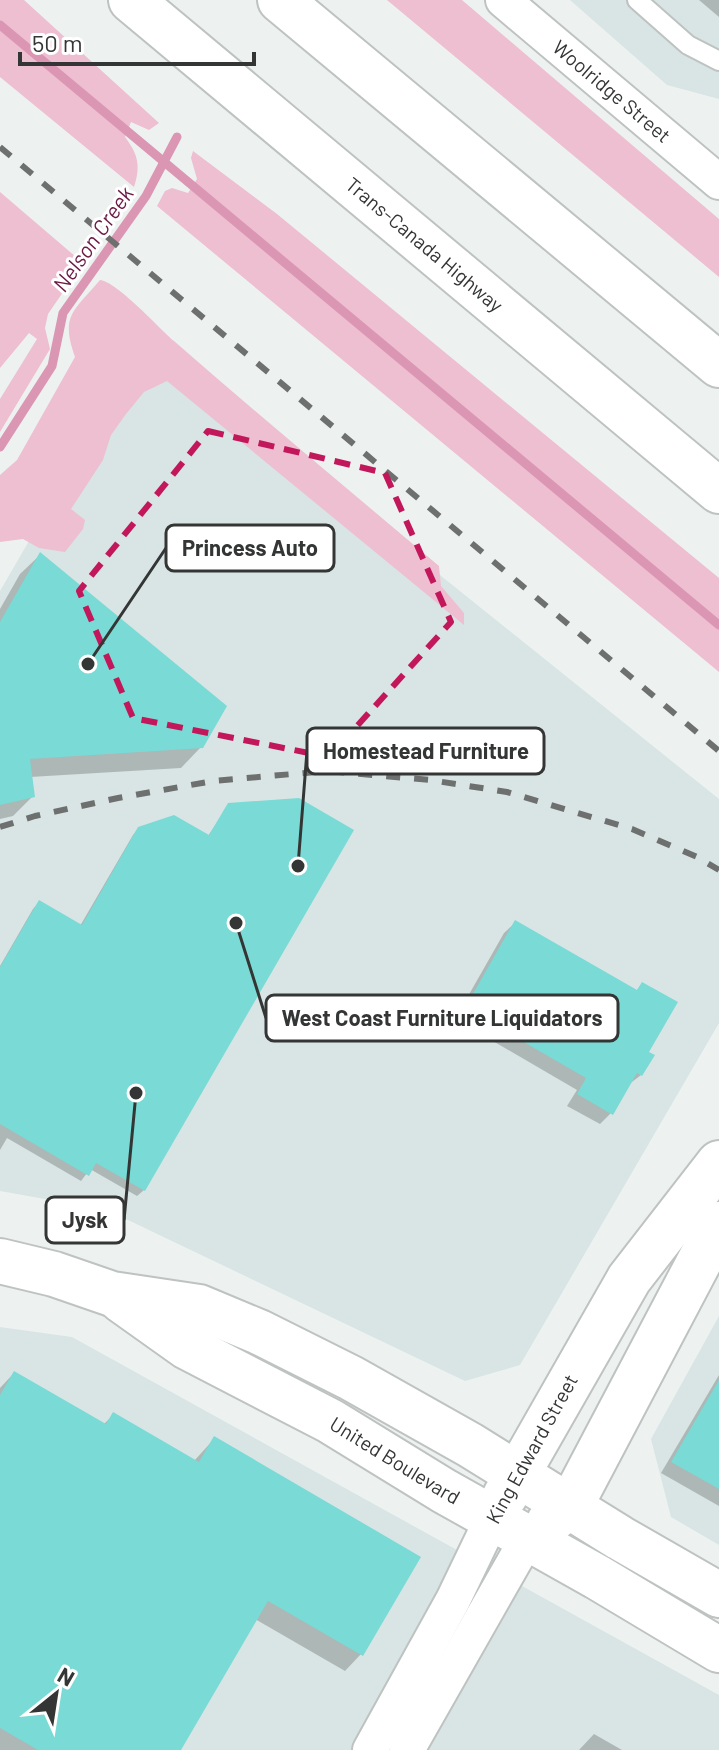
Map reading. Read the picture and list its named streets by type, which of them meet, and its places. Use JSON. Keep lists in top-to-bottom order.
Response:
{
  "streets": {
    "main road": ["Trans-Canada Highway", "King Edward Street", "United Boulevard"],
    "street": ["Woolridge Street"]
  },
  "crossings": [
    ["King Edward Street", "United Boulevard"]
  ],
  "water": ["Nelson Creek"],
  "places": [
    "Princess Auto",
    "Homestead Furniture",
    "West Coast Furniture Liquidators",
    "Jysk"
  ],
  "scale_bar": "50 m",
  "north": "top right"
}
